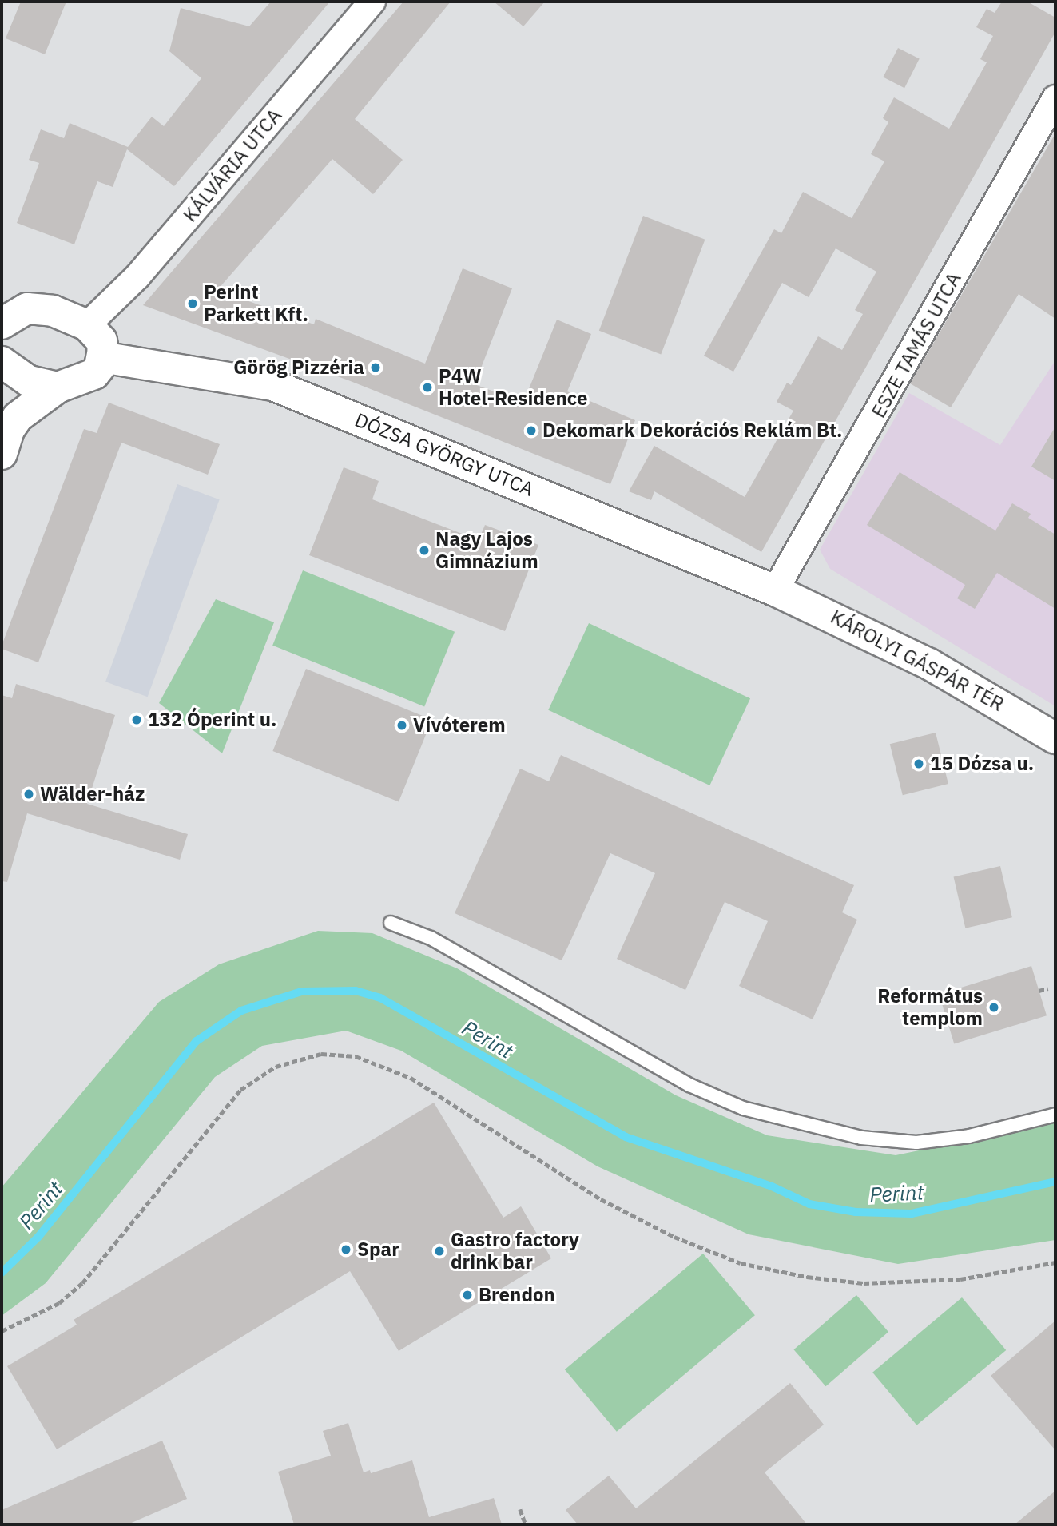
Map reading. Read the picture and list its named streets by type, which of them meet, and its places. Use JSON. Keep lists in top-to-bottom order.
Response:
{
  "streets": {
    "street": [
      "KÁLVÁRIA UTCA",
      "ESZE TAMÁS UTCA",
      "DÓZSA GYÖRGY UTCA",
      "KÁROLYI GÁSPÁR TÉR"
    ]
  },
  "crossings": [
    ["ESZE TAMÁS UTCA", "DÓZSA GYÖRGY UTCA"],
    ["ESZE TAMÁS UTCA", "KÁROLYI GÁSPÁR TÉR"],
    ["DÓZSA GYÖRGY UTCA", "KÁROLYI GÁSPÁR TÉR"]
  ],
  "water": ["Perint"],
  "places": [
    "Perint Parkett Kft.",
    "Görög Pizzéria",
    "P4W Hotel-Residence",
    "Dekomark Dekorációs Reklám Bt.",
    "Nagy Lajos Gimnázium",
    "132 Óperint u.",
    "Vívóterem",
    "15 Dózsa u.",
    "Wälder-ház",
    "Református templom",
    "Spar",
    "Gastro factory drink bar",
    "Brendon"
  ]
}
